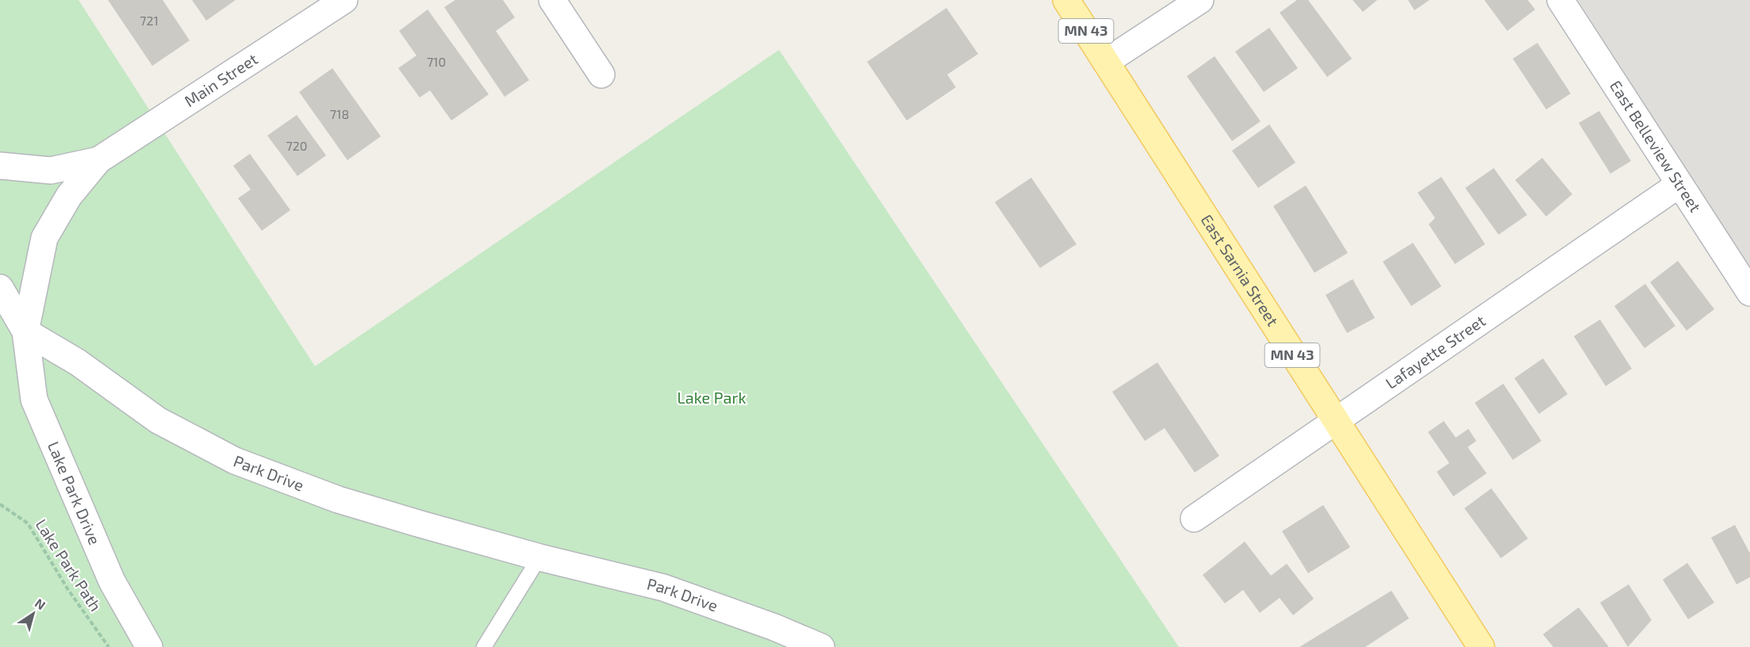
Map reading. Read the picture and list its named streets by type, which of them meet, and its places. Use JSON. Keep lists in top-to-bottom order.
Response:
{
  "streets": {
    "main road": ["MN 43", "East Sarnia Street"],
    "street": [
      "Main Street",
      "East Belleview Street",
      "Lafayette Street",
      "Park Drive",
      "Lake Park Drive"
    ],
    "path": ["Lake Park Path"]
  },
  "crossings": [
    ["MN 43", "East Sarnia Street"],
    ["Main Street", "Park Drive"],
    ["Main Street", "Lake Park Drive"],
    ["East Belleview Street", "Lafayette Street"],
    ["East Sarnia Street", "Lafayette Street"],
    ["Park Drive", "Lake Park Drive"]
  ],
  "parks": ["Lake Park"],
  "house_numbers": [
    "721",
    "710",
    "718",
    "720"
  ],
  "north": "top right"
}
